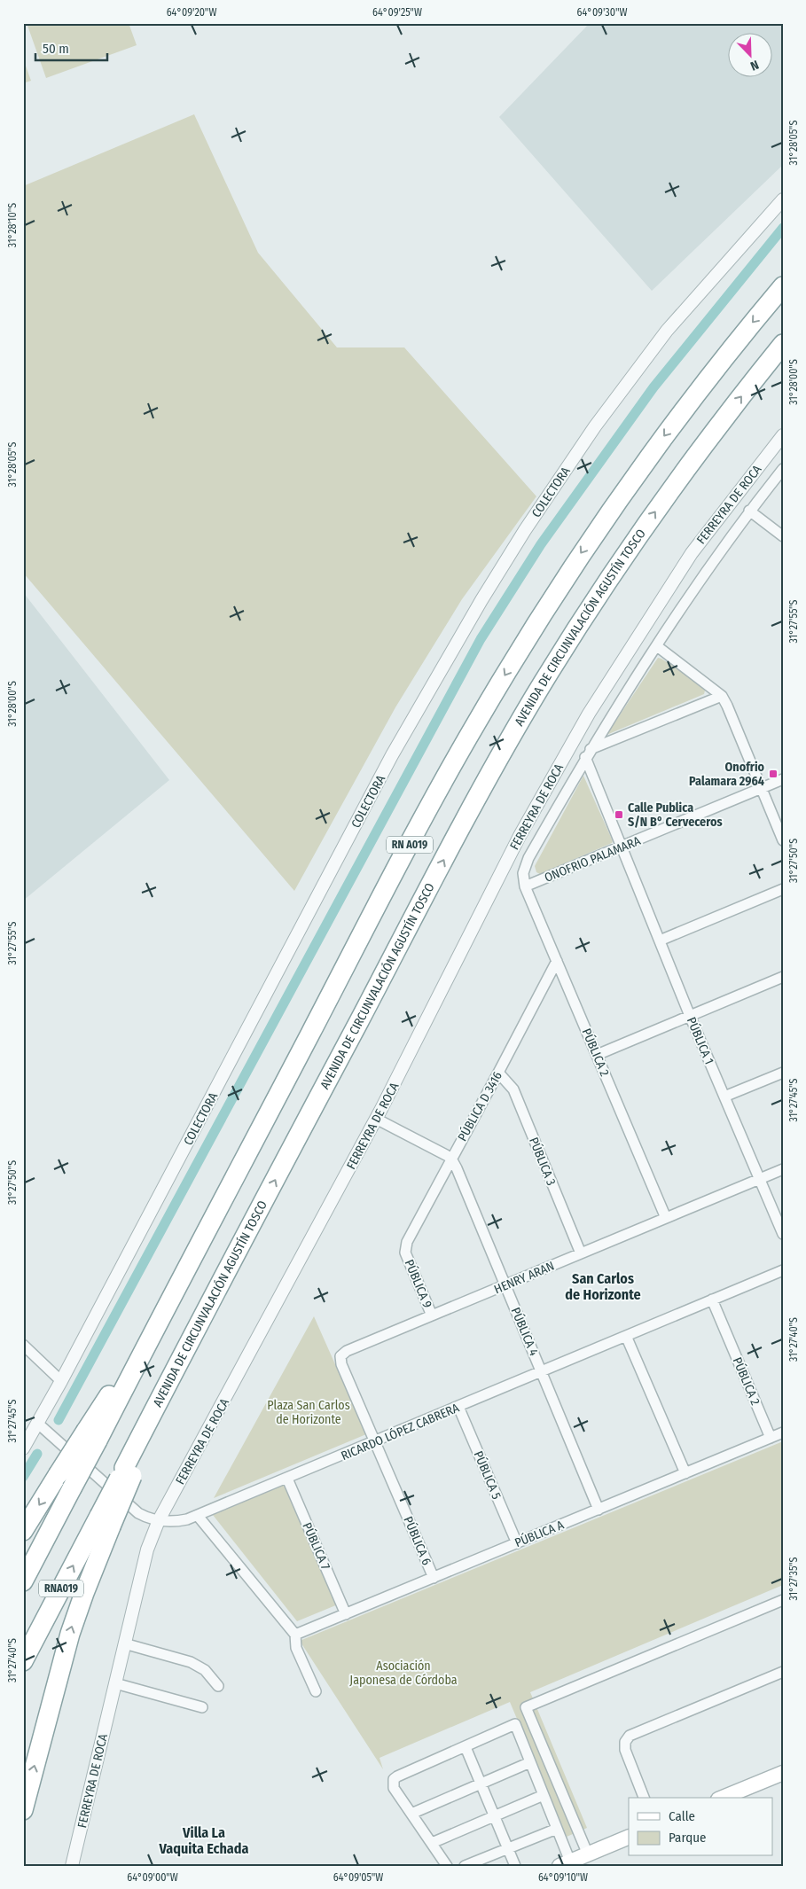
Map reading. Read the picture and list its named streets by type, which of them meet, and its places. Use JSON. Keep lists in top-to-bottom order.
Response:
{
  "streets": {
    "highway": ["AVENIDA DE CIRCUNVALACIÓN AGUSTÍN TOSCO", "RN A019", "RNA019"],
    "street": [
      "COLECTORA",
      "FERREYRA DE ROCA",
      "ONOFRIO PALAMARA",
      "PÚBLICA 1",
      "PÚBLICA 2",
      "PÚBLICA D 3416",
      "PÚBLICA 3",
      "HENRY ARAN",
      "PÚBLICA 9",
      "PÚBLICA 4",
      "RICARDO LÓPEZ CABRERA",
      "PÚBLICA 5",
      "PÚBLICA A",
      "PÚBLICA 6",
      "PÚBLICA 7"
    ]
  },
  "crossings": [
    ["COLECTORA", "RICARDO LÓPEZ CABRERA"],
    ["FERREYRA DE ROCA", "RICARDO LÓPEZ CABRERA"],
    ["RN A019", "RNA019"],
    ["ONOFRIO PALAMARA", "PÚBLICA 1"],
    ["ONOFRIO PALAMARA", "PÚBLICA 2"],
    ["PÚBLICA 1", "HENRY ARAN"],
    ["PÚBLICA 2", "PÚBLICA D 3416"],
    ["PÚBLICA 2", "HENRY ARAN"],
    ["PÚBLICA 2", "RICARDO LÓPEZ CABRERA"],
    ["PÚBLICA 2", "PÚBLICA A"],
    ["PÚBLICA D 3416", "PÚBLICA 3"],
    ["PÚBLICA D 3416", "PÚBLICA 9"],
    ["PÚBLICA D 3416", "PÚBLICA 4"],
    ["PÚBLICA 3", "HENRY ARAN"],
    ["HENRY ARAN", "PÚBLICA 9"],
    ["HENRY ARAN", "PÚBLICA 4"],
    ["HENRY ARAN", "PÚBLICA 6"],
    ["PÚBLICA 4", "RICARDO LÓPEZ CABRERA"],
    ["PÚBLICA 4", "PÚBLICA A"],
    ["RICARDO LÓPEZ CABRERA", "PÚBLICA 5"],
    ["RICARDO LÓPEZ CABRERA", "PÚBLICA 6"],
    ["RICARDO LÓPEZ CABRERA", "PÚBLICA 7"],
    ["PÚBLICA 5", "PÚBLICA A"],
    ["PÚBLICA A", "PÚBLICA 6"],
    ["PÚBLICA A", "PÚBLICA 7"]
  ],
  "districts": ["San Carlos de Horizonte", "Villa La Vaquita Echada"],
  "parks": ["Plaza San Carlos de Horizonte", "Asociación Japonesa de Córdoba"],
  "places": {
    "transit": ["Onofrio Palamara 2964", "Calle Publica S/N B° Cerveceros"]
  },
  "legend": ["Calle", "Parque"],
  "scale_bar": "50 m",
  "north": "bottom right",
  "coordinates": [
    "64°09'20\"W",
    "64°09'25\"W",
    "64°09'30\"W",
    "31°28'05\"S",
    "31°28'10\"S",
    "31°28'00\"S",
    "31°27'55\"S",
    "31°27'50\"S",
    "31°27'45\"S",
    "31°27'40\"S",
    "31°27'35\"S",
    "64°09'00\"W",
    "64°09'05\"W",
    "64°09'10\"W"
  ]
}
